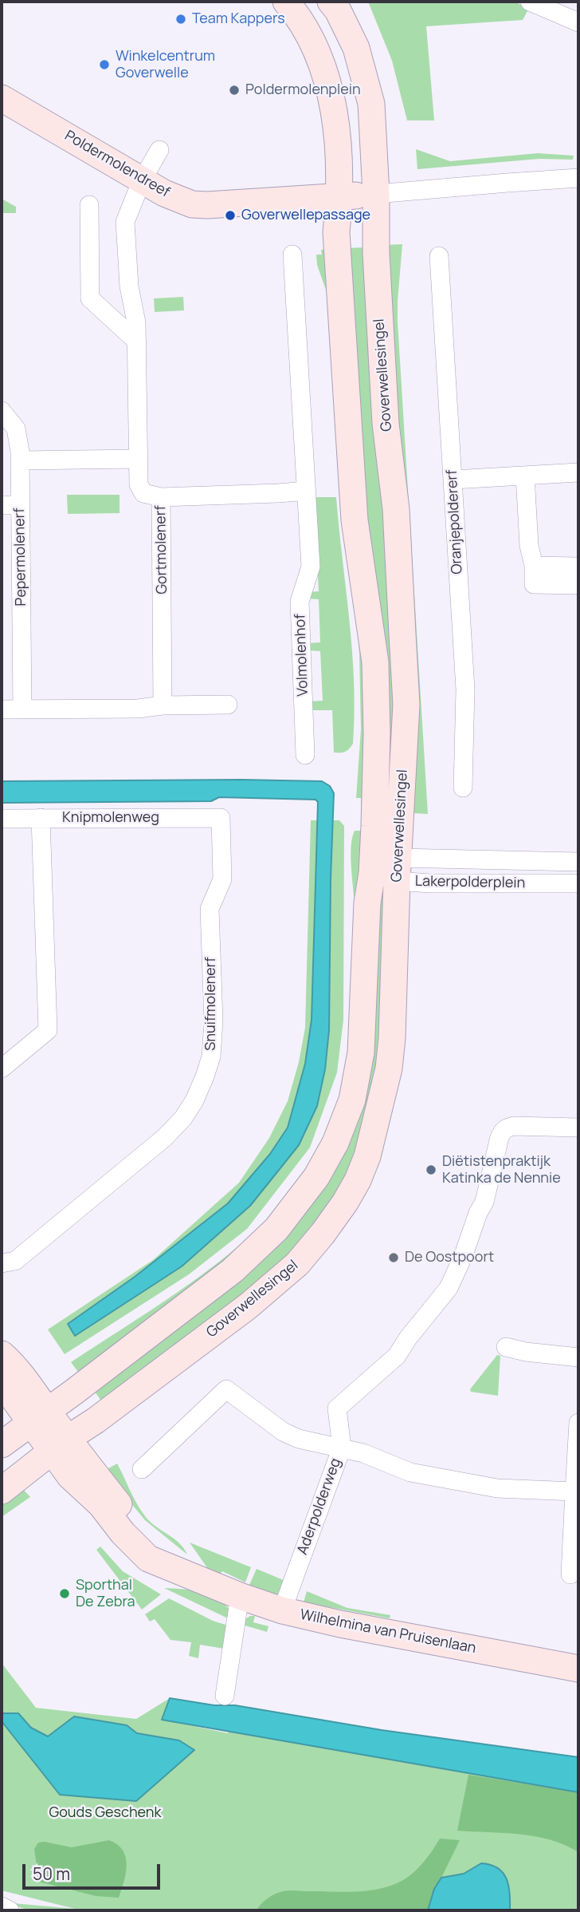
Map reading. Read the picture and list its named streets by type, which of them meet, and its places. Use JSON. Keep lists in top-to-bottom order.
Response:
{
  "streets": {
    "main road": ["Poldermolendreef", "Goverwellesingel", "Wilhelmina van Pruisenlaan"],
    "street": [
      "Oranjepoldererf",
      "Gortmolenerf",
      "Pepermolenerf",
      "Volmolenhof",
      "Knipmolenweg",
      "Lakerpolderplein",
      "Snuifmolenerf",
      "Aderpolderweg"
    ]
  },
  "crossings": [
    ["Poldermolendreef", "Goverwellesingel"],
    ["Poldermolendreef", "Gortmolenerf"],
    ["Goverwellesingel", "Lakerpolderplein"],
    ["Goverwellesingel", "Wilhelmina van Pruisenlaan"],
    ["Knipmolenweg", "Snuifmolenerf"],
    ["Aderpolderweg", "Wilhelmina van Pruisenlaan"]
  ],
  "parks": ["Gouds Geschenk"],
  "places": [
    "Team Kappers",
    "Winkelcentrum Goverwelle",
    "Poldermolenplein",
    "Goverwellepassage",
    "Diëtistenpraktijk Katinka de Nennie",
    "De Oostpoort",
    "Sporthal De Zebra"
  ],
  "scale_bar": "50 m"
}
